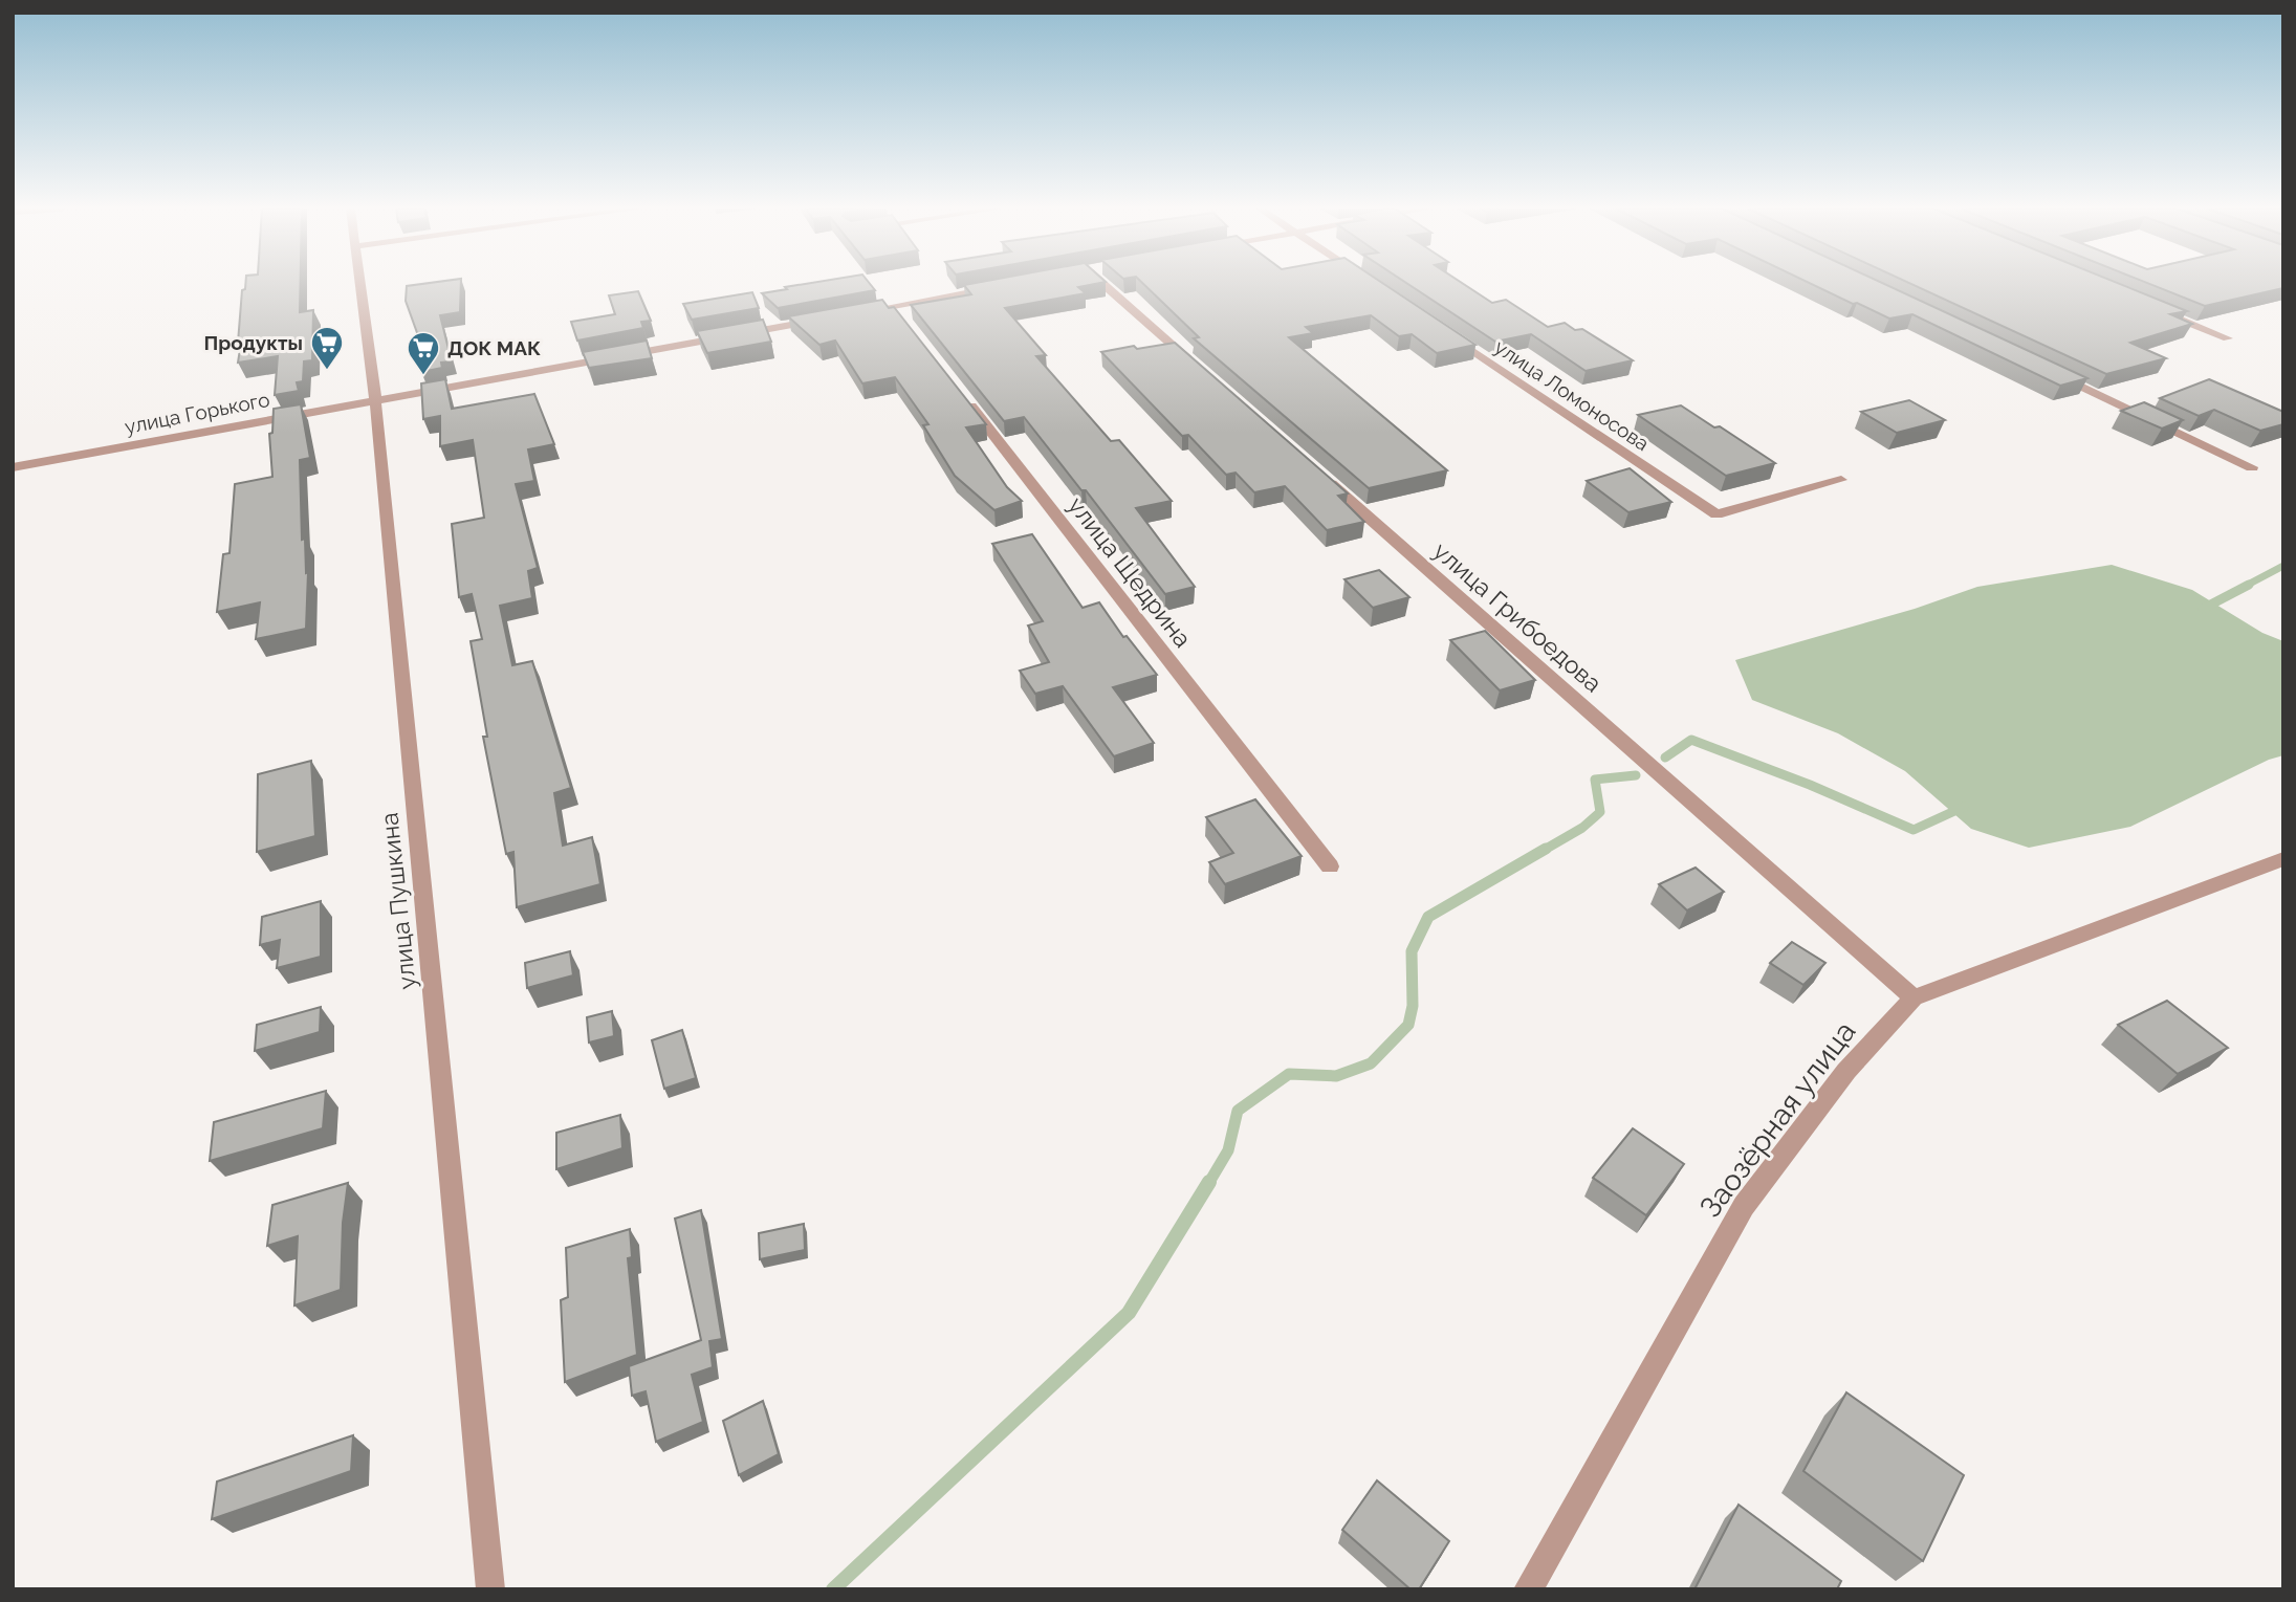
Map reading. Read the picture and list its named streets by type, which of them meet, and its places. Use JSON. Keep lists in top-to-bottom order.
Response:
{
  "streets": {
    "street": [
      "улица Ломоносова",
      "улица Горького",
      "улица Щедрина",
      "улица Грибоедова",
      "улица Пушкина",
      "Заозёрная улица"
    ]
  },
  "crossings": [
    ["улица Горького", "улица Пушкина"],
    ["улица Грибоедова", "Заозёрная улица"]
  ],
  "places": {
    "supermarket": ["Продукты", "ДОК МАК"]
  }
}
